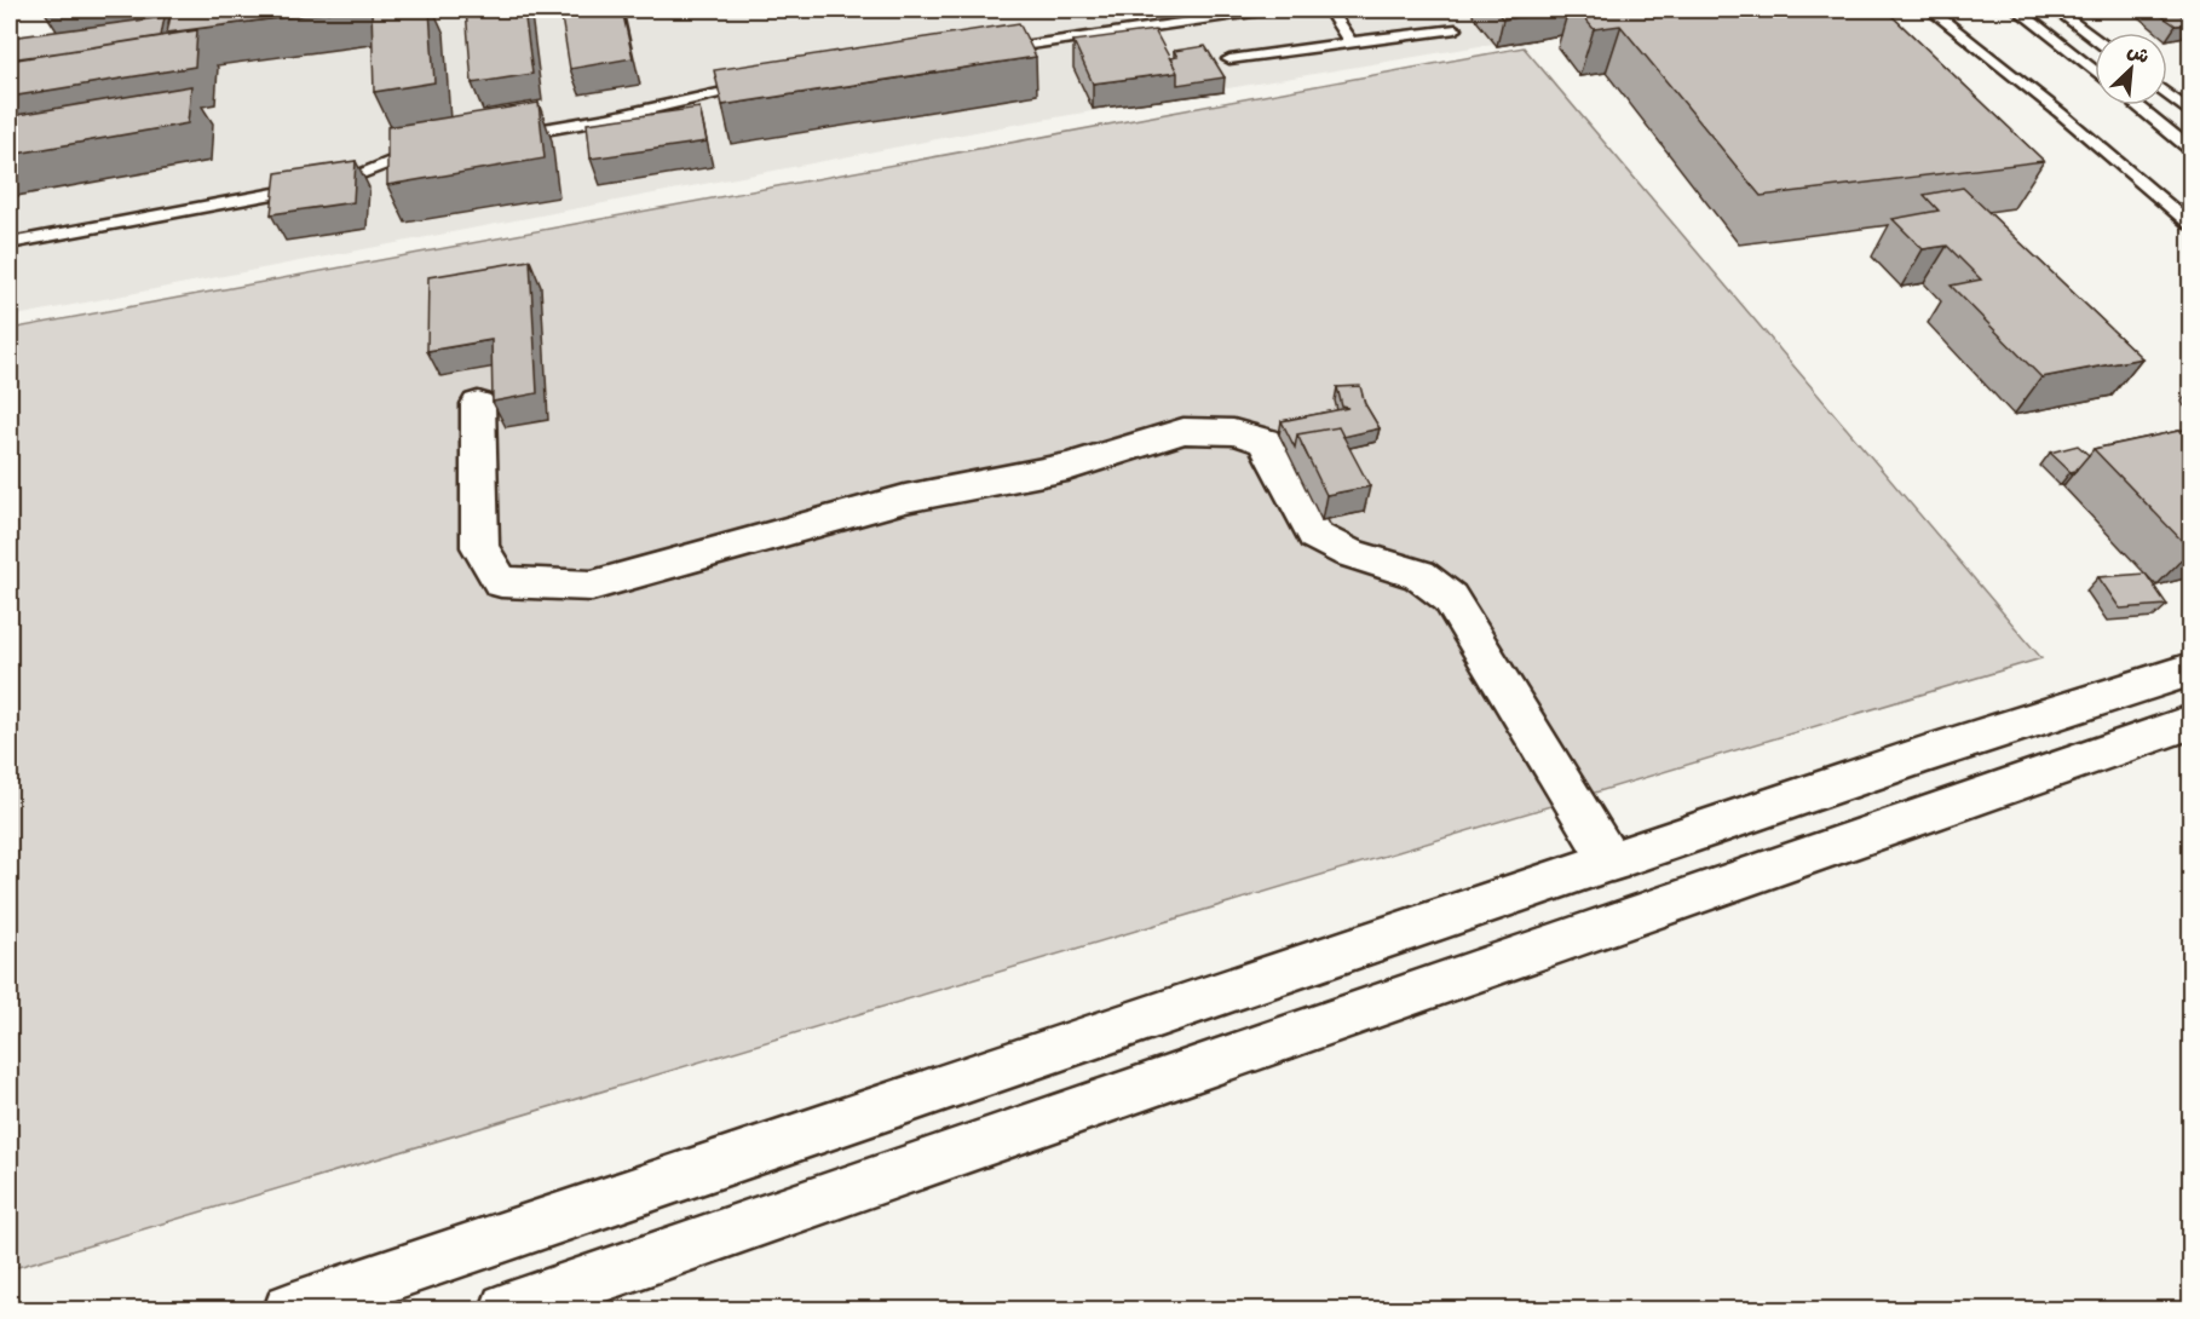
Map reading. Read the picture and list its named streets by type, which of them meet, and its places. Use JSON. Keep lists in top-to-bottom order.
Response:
{
  "north": "top right"
}
